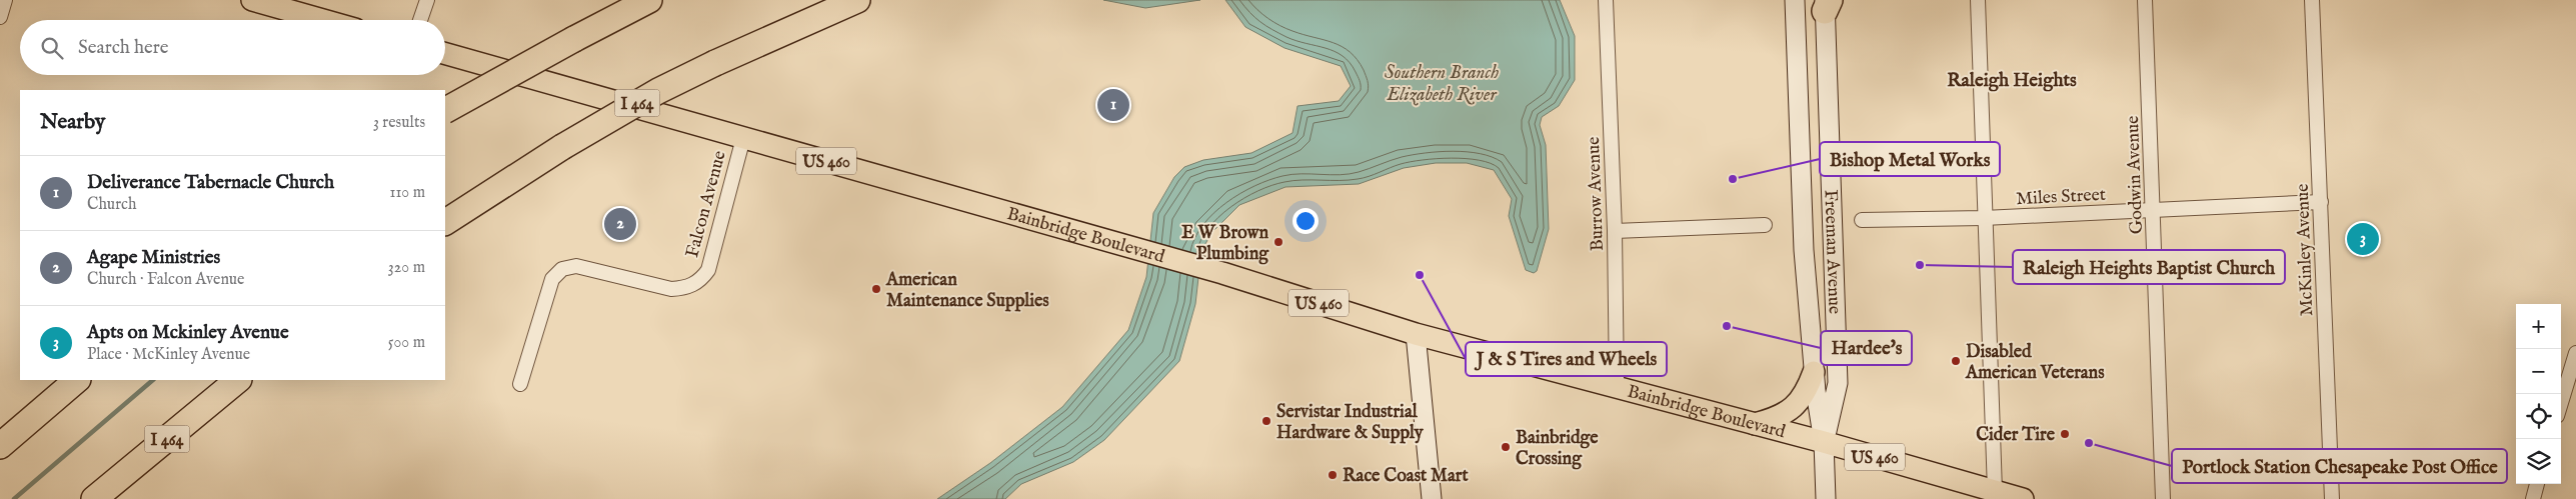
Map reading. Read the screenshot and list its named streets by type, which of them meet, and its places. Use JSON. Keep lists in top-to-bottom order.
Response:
{
  "streets": {
    "highway": ["I 464"],
    "main road": ["US 460", "Bainbridge Boulevard", "Freeman Avenue"],
    "street": [
      "Godwin Avenue",
      "Burrow Avenue",
      "Miles Street",
      "Falcon Avenue",
      "McKinley Avenue"
    ]
  },
  "crossings": [
    ["Godwin Avenue", "Miles Street"],
    ["Burrow Avenue", "Bainbridge Boulevard"],
    ["Miles Street", "McKinley Avenue"],
    ["Falcon Avenue", "Bainbridge Boulevard"],
    ["Bainbridge Boulevard", "Freeman Avenue"]
  ],
  "districts": ["Raleigh Heights"],
  "water": ["Southern Branch Elizabeth River"],
  "places": [
    "Bishop Metal Works",
    "E W Brown Plumbing",
    "Raleigh Heights Baptist Church",
    "J & S Tires and Wheels",
    "American Maintenance Supplies",
    "Hardee's",
    "Disabled American Veterans",
    "Servistar Industrial Hardware & Supply",
    "Cider Tire",
    "Portlock Station Chesapeake Post Office",
    "Bainbridge Crossing",
    "Race Coast Mart"
  ],
  "page": {
    "search": "Search here",
    "pins": ["1", "2", "3"],
    "heading": ["Nearby", "3 results"],
    "list": [
      {
        "mark": "1",
        "name": "Deliverance Tabernacle Church",
        "note": "Church",
        "value": "110 m"
      },
      {
        "mark": "2",
        "name": "Agape Ministries",
        "note": "Church · Falcon Avenue",
        "value": "320 m"
      },
      {
        "mark": "3",
        "name": "Apts on Mckinley Avenue",
        "note": "Place · McKinley Avenue",
        "value": "500 m"
      }
    ],
    "map_buttons": ["+", "−"]
  }
}
